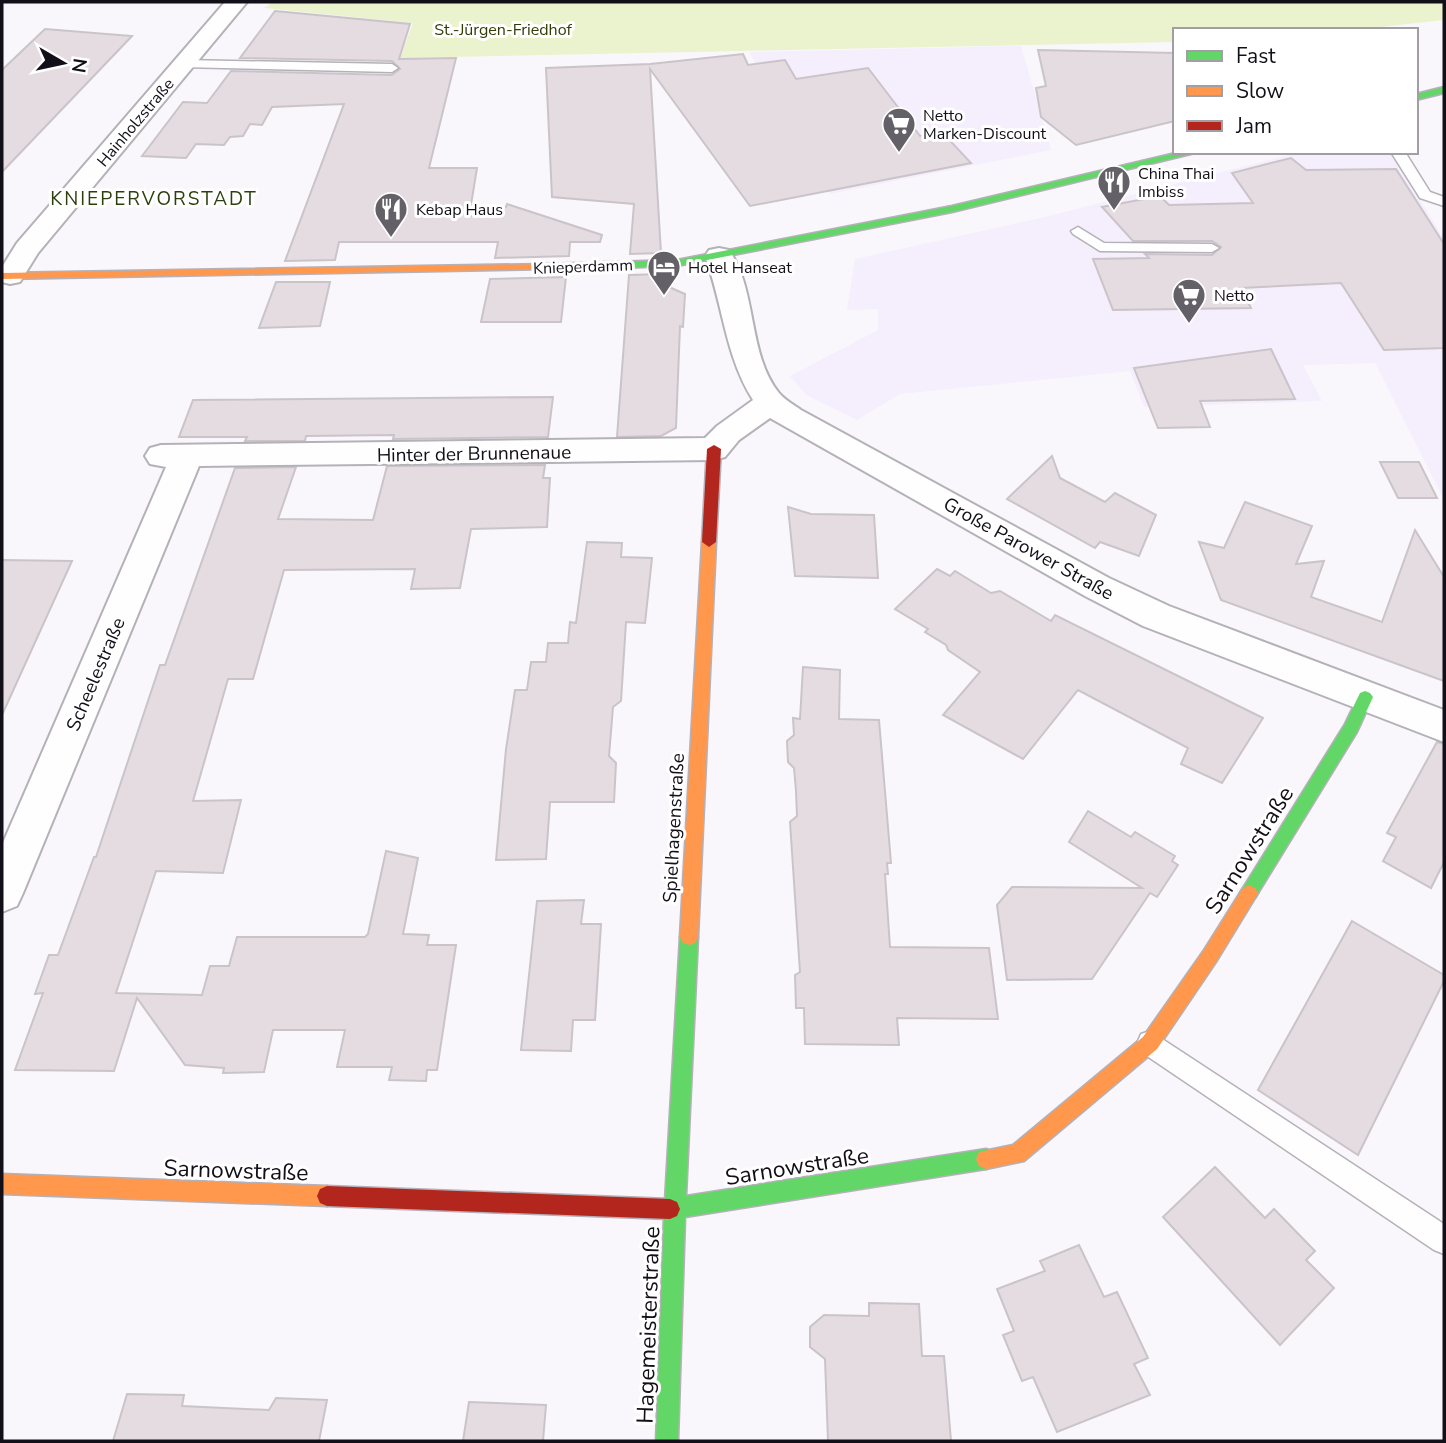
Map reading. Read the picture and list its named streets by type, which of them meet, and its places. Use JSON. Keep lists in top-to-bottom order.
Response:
{
  "streets": {
    "street": [
      "Hainholzstraße",
      "Knieperdamm",
      "Hinter der Brunnenaue",
      "Große Parower Straße",
      "Scheelestraße",
      "Spielhagenstraße",
      "Sarnowstraße",
      "Hagemeisterstraße"
    ]
  },
  "crossings": [
    ["Hainholzstraße", "Knieperdamm"],
    ["Knieperdamm", "Große Parower Straße"],
    ["Hinter der Brunnenaue", "Scheelestraße"],
    ["Hinter der Brunnenaue", "Spielhagenstraße"],
    ["Große Parower Straße", "Sarnowstraße"],
    ["Spielhagenstraße", "Sarnowstraße"],
    ["Spielhagenstraße", "Hagemeisterstraße"],
    ["Sarnowstraße", "Hagemeisterstraße"]
  ],
  "districts": ["KNIEPERVORSTADT"],
  "parks": ["St.-Jürgen-Friedhof"],
  "places": {
    "supermarket": ["Netto Marken-Discount", "Netto"],
    "restaurant": ["China Thai Imbiss", "Kebap Haus"],
    "hotel": ["Hotel Hanseat"]
  },
  "legend": ["Fast", "Slow", "Jam"],
  "north": "right"
}
